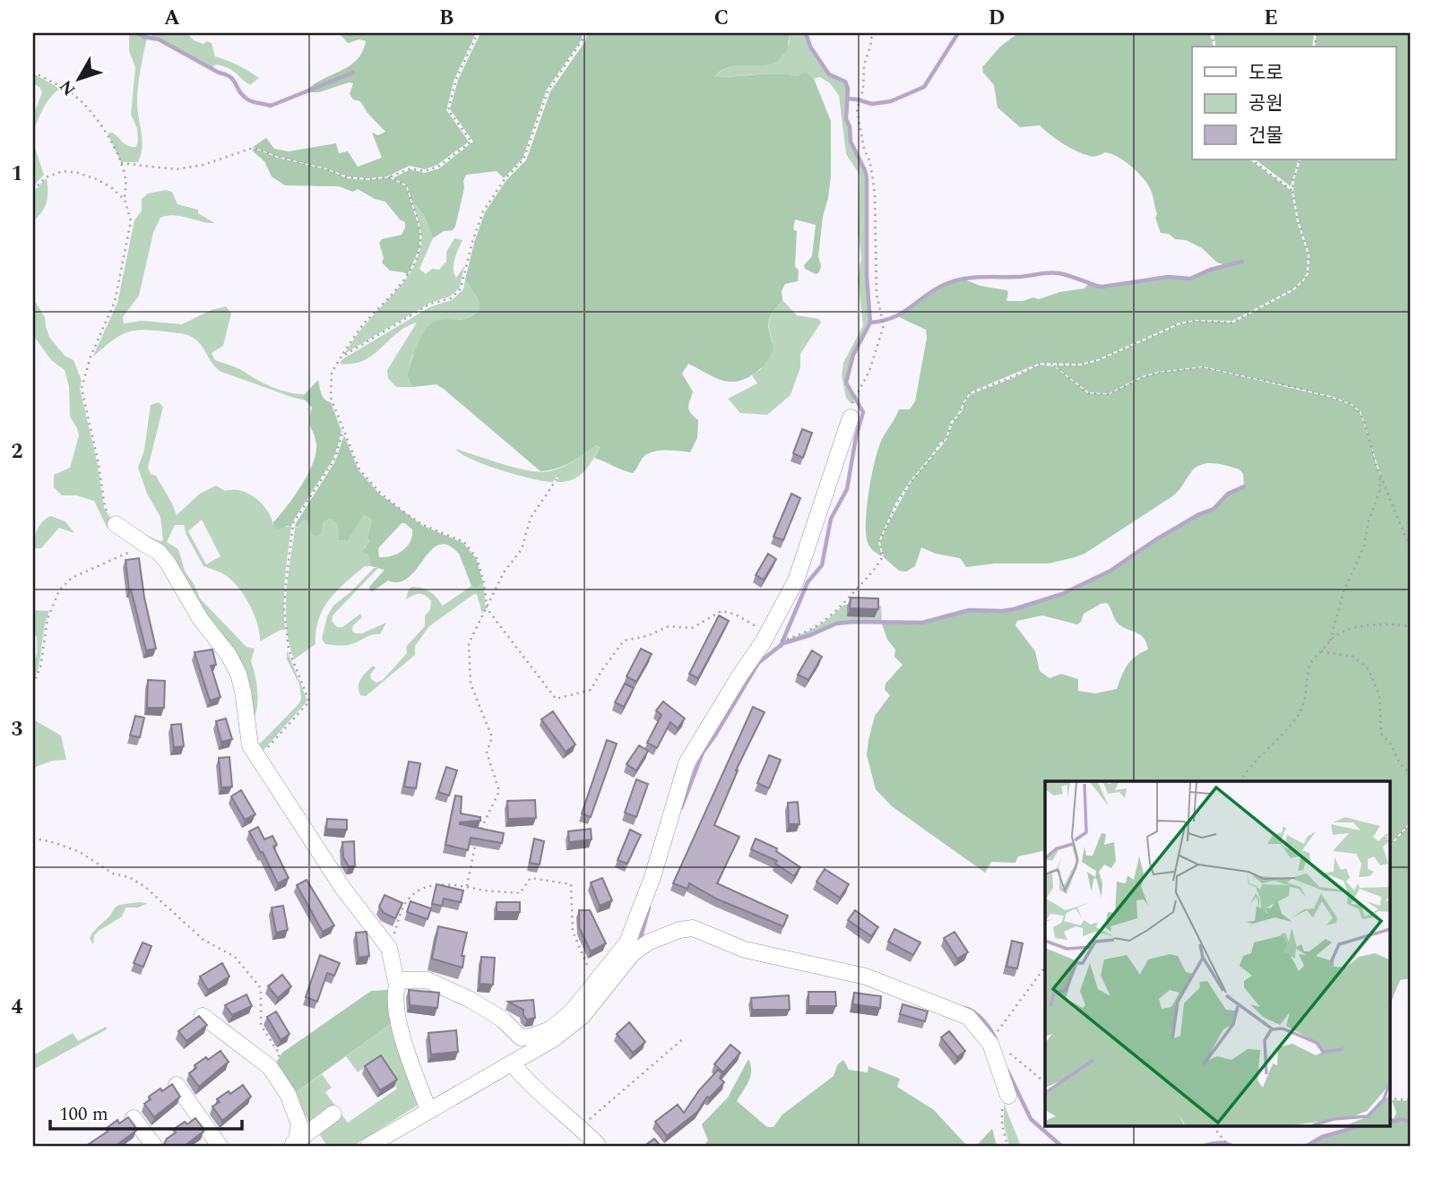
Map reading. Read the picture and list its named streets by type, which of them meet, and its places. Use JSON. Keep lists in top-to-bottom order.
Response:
{
  "legend": ["도로", "공원", "건물"],
  "scale_bar": "100 m",
  "north": "bottom left",
  "grid": {
    "columns": [
      "A",
      "B",
      "C",
      "D",
      "E"
    ],
    "rows": [
      "1",
      "2",
      "3",
      "4"
    ]
  }
}
